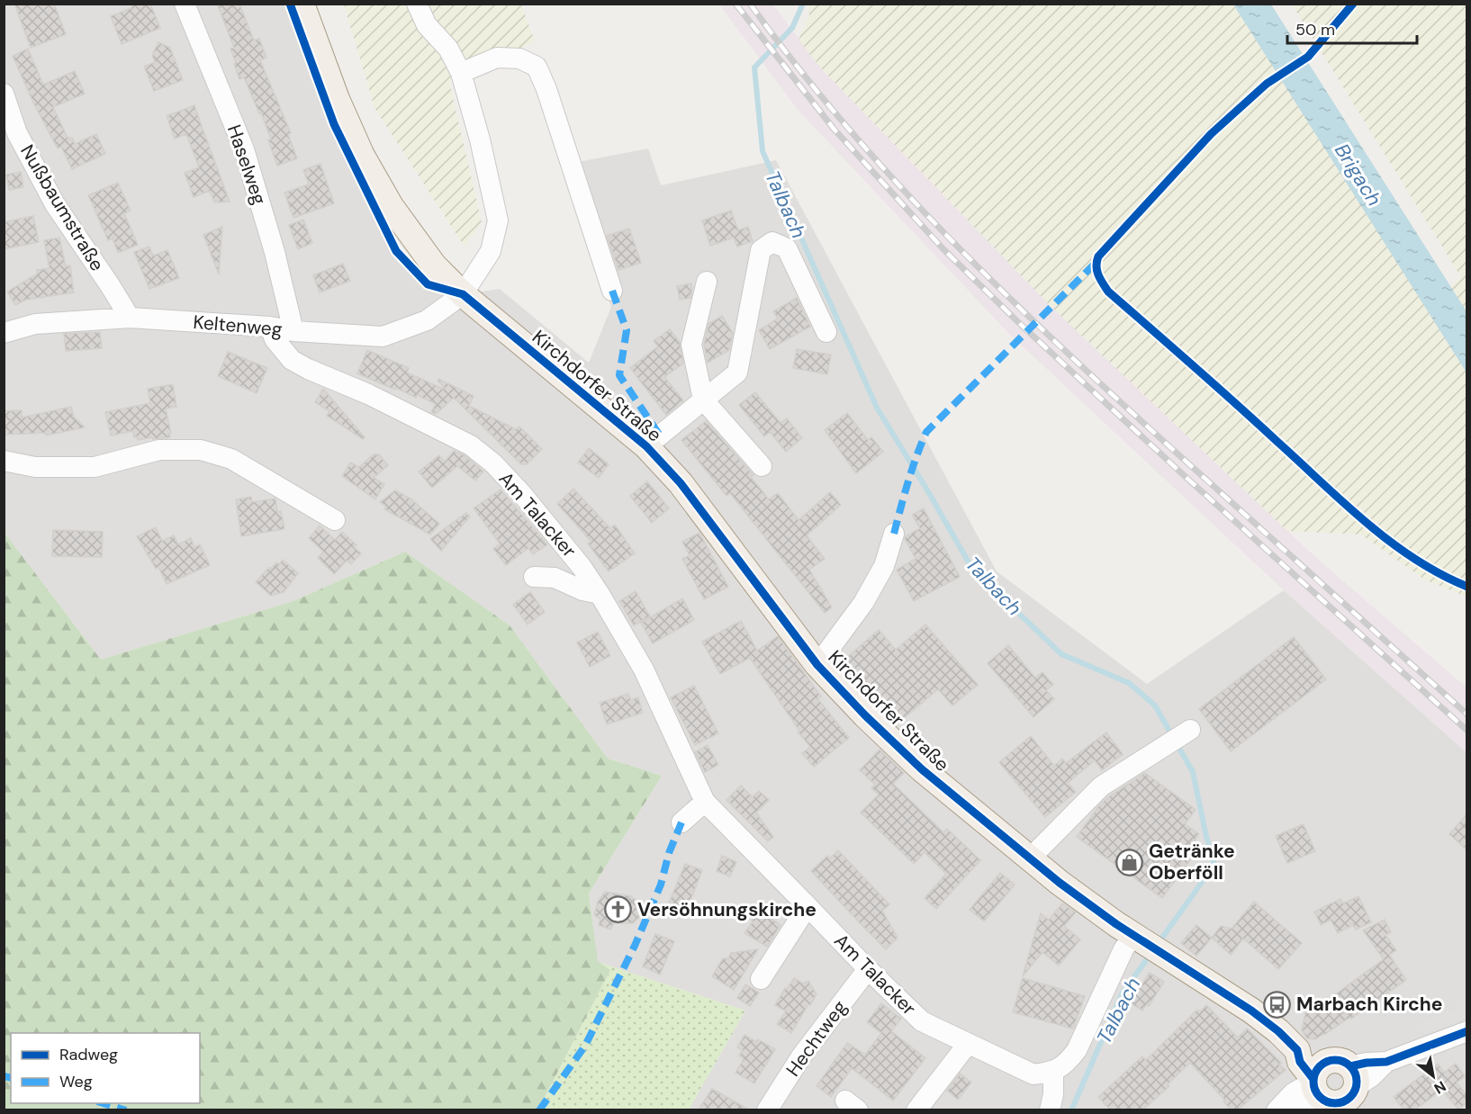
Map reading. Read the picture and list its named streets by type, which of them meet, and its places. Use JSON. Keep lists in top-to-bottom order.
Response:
{
  "streets": {
    "main road": ["Kirchdorfer Straße"],
    "street": [
      "Haselweg",
      "Nußbaumstraße",
      "Keltenweg",
      "Am Talacker",
      "Hechtweg"
    ]
  },
  "crossings": [
    ["Haselweg", "Keltenweg"],
    ["Nußbaumstraße", "Keltenweg"],
    ["Keltenweg", "Kirchdorfer Straße"],
    ["Keltenweg", "Am Talacker"],
    ["Am Talacker", "Hechtweg"]
  ],
  "water": ["Brigach", "Talbach"],
  "places": {
    "shop": ["Getränke Oberföll"],
    "church": ["Versöhnungskirche"],
    "bus stop": ["Marbach Kirche"]
  },
  "legend": ["Radweg", "Weg"],
  "scale_bar": "50 m",
  "north": "bottom right"
}
